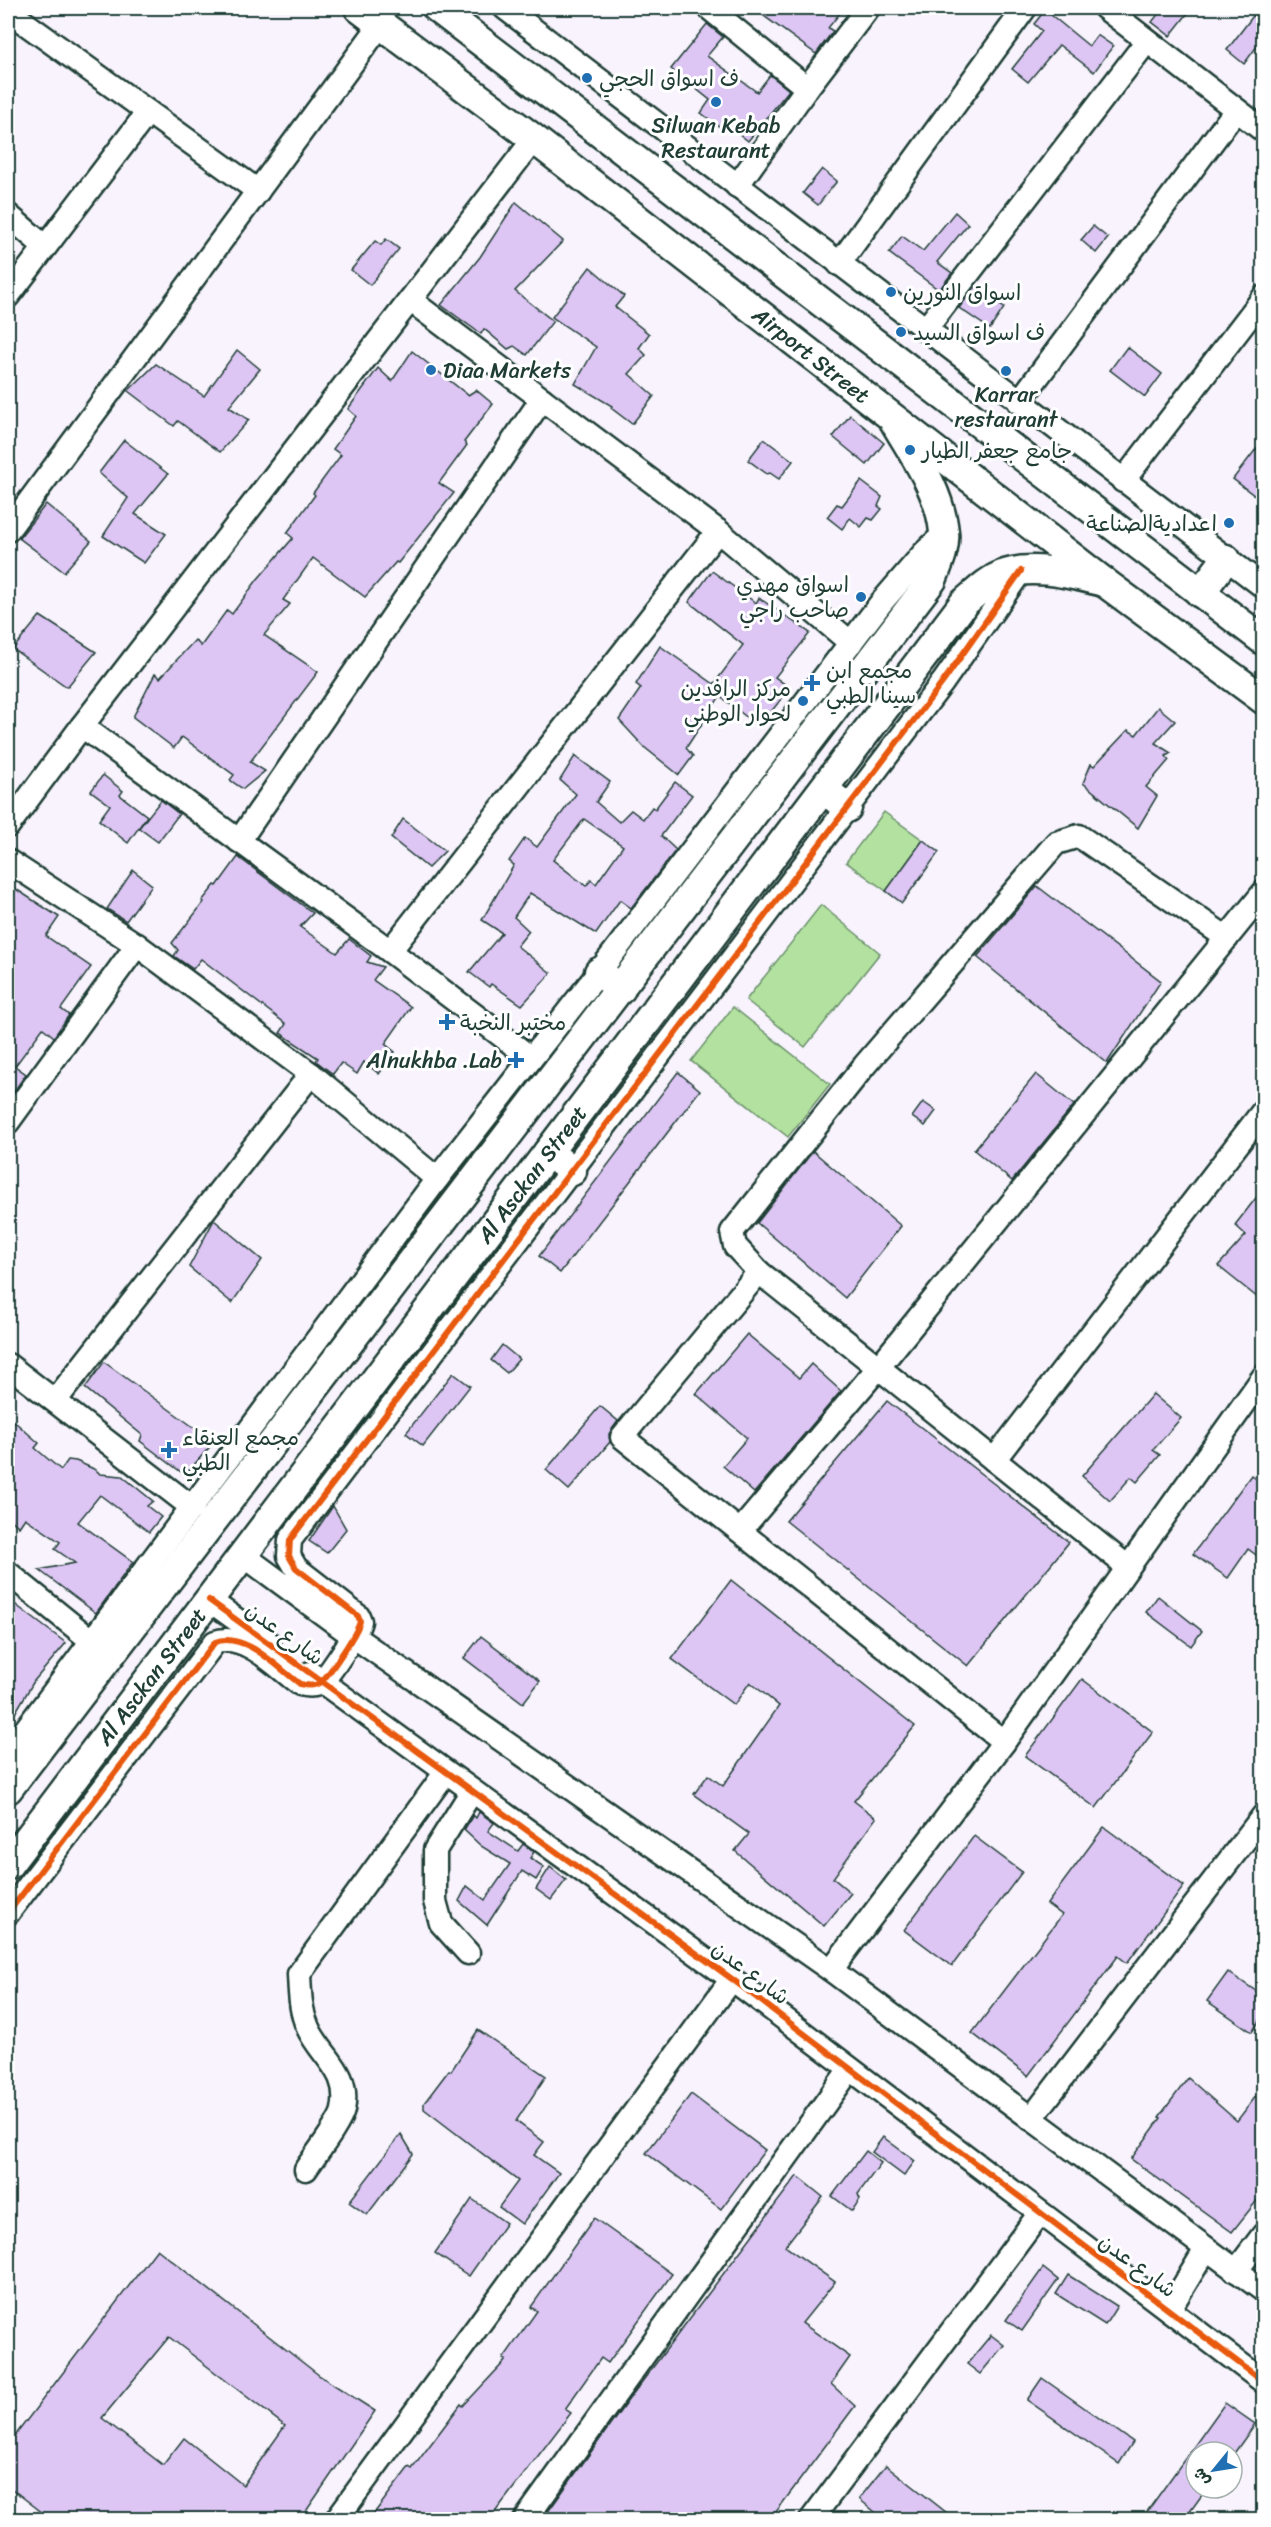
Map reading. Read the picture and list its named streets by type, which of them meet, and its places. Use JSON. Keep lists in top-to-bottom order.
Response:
{
  "streets": {
    "main road": ["Airport Street", "Al Asckan Street"],
    "street": ["شارع عدن"]
  },
  "crossings": [
    ["Airport Street", "Al Asckan Street"],
    ["Al Asckan Street", "شارع عدن"]
  ],
  "places": {
    "other": [
      "ف اسواق الحجي",
      "Silwan Kebab Restaurant",
      "اسواق النورين",
      "ف اسواق السيد",
      "Diaa Markets",
      "Karrar restaurant",
      "جامع جعفر الطيار",
      "اعداديةالصناعة",
      "اسواق مهدي صاحب راجي",
      "مركز الرافدين لحوار الوطني"
    ],
    "health": [
      "مجمع ابن سينا الطبي",
      "مختبر النخبة",
      "Alnukhba .Lab",
      "مجمع العنقاء الطبي"
    ]
  },
  "north": "bottom left"
}
